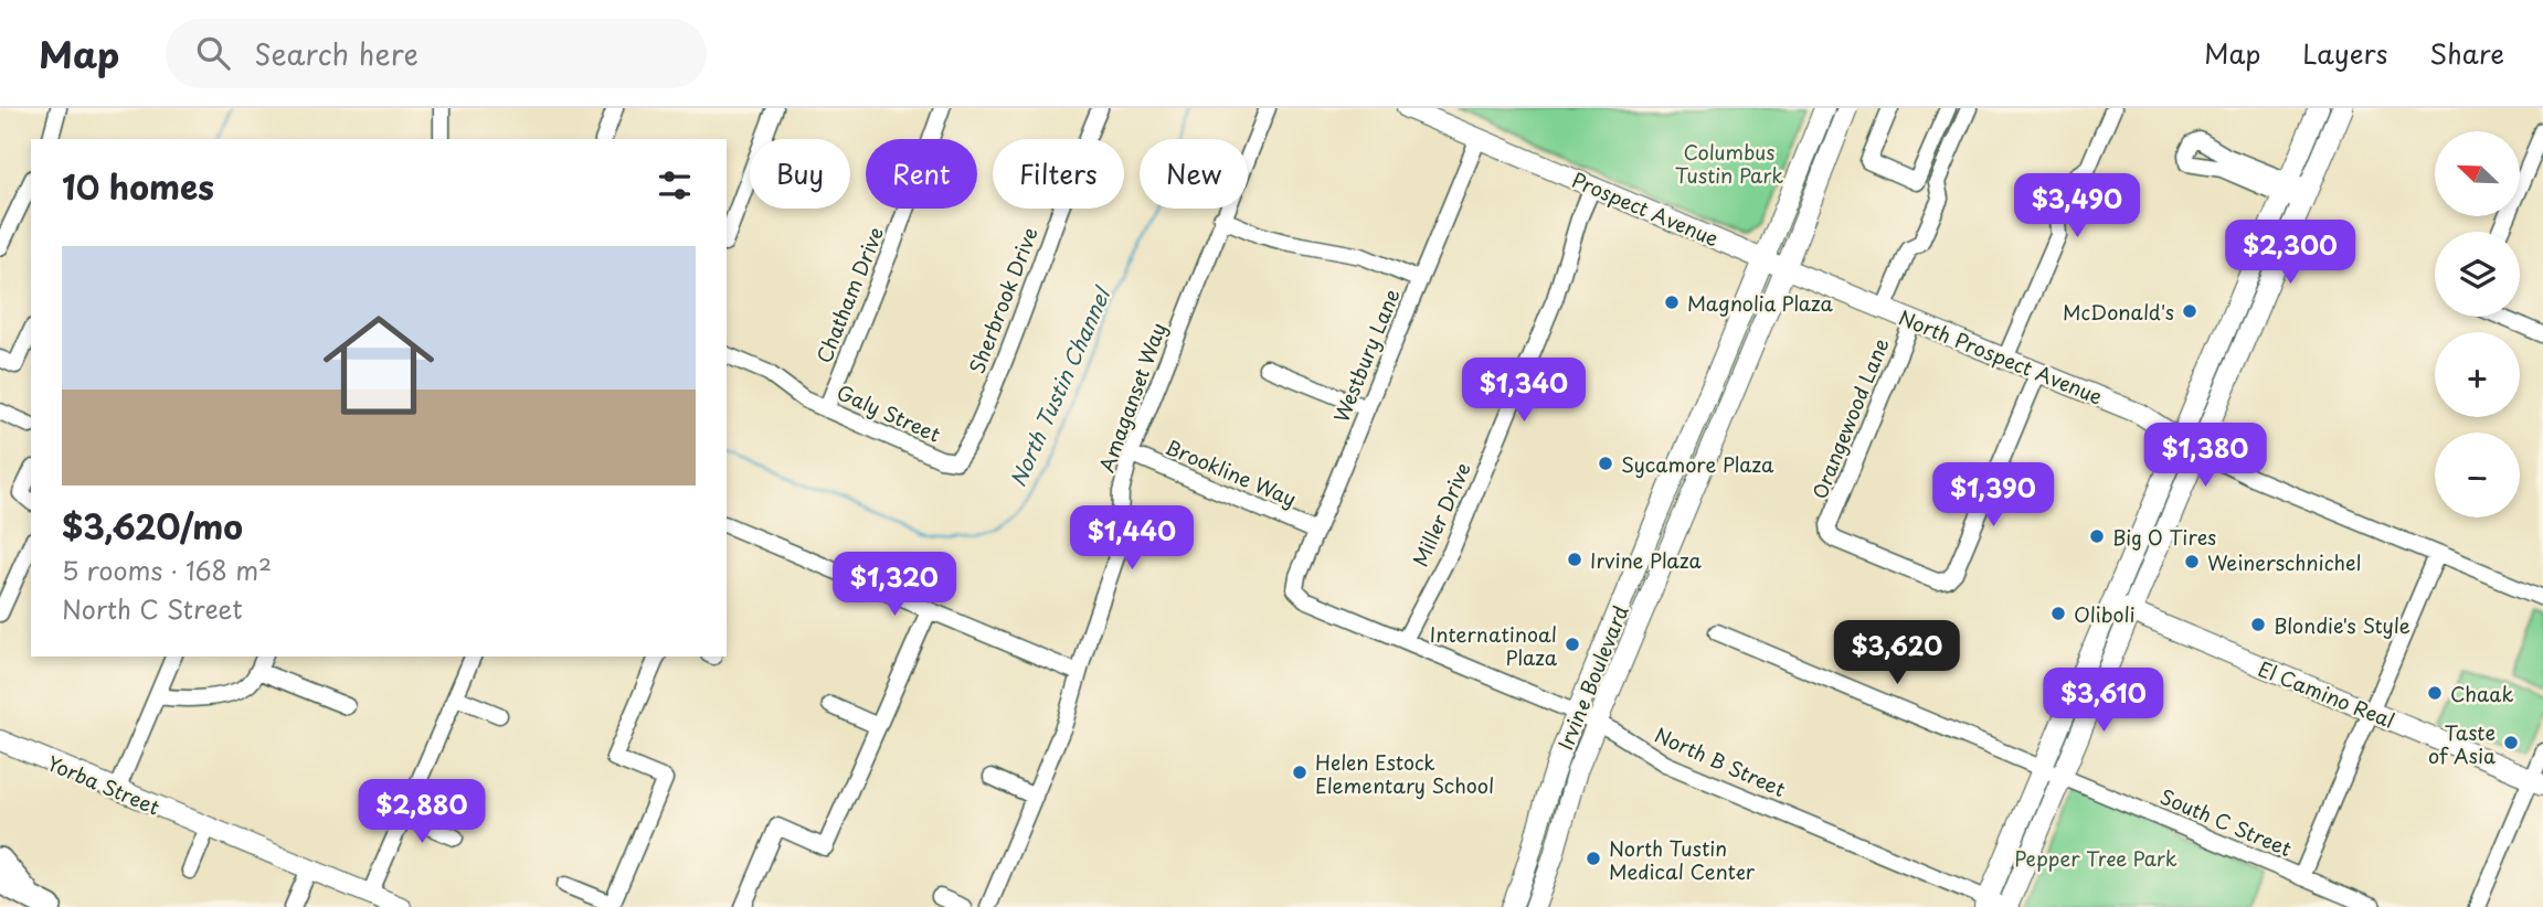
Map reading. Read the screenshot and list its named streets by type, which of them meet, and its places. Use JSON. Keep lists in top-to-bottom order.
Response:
{
  "streets": {
    "main road": [
      "Prospect Avenue",
      "North Prospect Avenue",
      "Irvine Boulevard",
      "El Camino Real",
      "Yorba Street"
    ],
    "street": [
      "Chatham Drive",
      "Sherbrook Drive",
      "Westbury Lane",
      "Amaganset Way",
      "Galy Street",
      "Orangewood Lane",
      "Brookline Way",
      "Miller Drive",
      "North B Street",
      "South C Street"
    ]
  },
  "crossings": [
    ["Prospect Avenue", "Westbury Lane"],
    ["Prospect Avenue", "North Prospect Avenue"],
    ["Prospect Avenue", "Miller Drive"],
    ["Prospect Avenue", "Irvine Boulevard"],
    ["Chatham Drive", "Galy Street"],
    ["Sherbrook Drive", "Galy Street"],
    ["Westbury Lane", "Brookline Way"],
    ["Westbury Lane", "North B Street"],
    ["North Prospect Avenue", "Orangewood Lane"],
    ["Amaganset Way", "Brookline Way"],
    ["Miller Drive", "North B Street"],
    ["Irvine Boulevard", "North B Street"]
  ],
  "water": ["North Tustin Channel"],
  "parks": ["Columbus Tustin Park", "Pepper Tree Park"],
  "places": [
    "Magnolia Plaza",
    "McDonald's",
    "Sycamore Plaza",
    "Big O Tires",
    "Irvine Plaza",
    "Weinerschnichel",
    "Oliboli",
    "Blondie's Style",
    "Internatinoal Plaza",
    "Chaak",
    "Taste of Asia",
    "Helen Estock Elementary School",
    "North Tustin Medical Center"
  ],
  "north": "top left",
  "page": {
    "header": "Map",
    "search": "Search here",
    "nav": ["Map", "Layers", "Share"],
    "map_buttons": ["+", "−"],
    "chip": [
      "Buy",
      "Rent",
      "Filters",
      "New"
    ],
    "heading": "10 homes",
    "price": [
      "$3,490",
      "$2,300",
      "$1,340",
      "$1,380",
      "$1,390",
      "$1,440",
      "$1,320",
      "$3,620",
      "$3,610",
      "$2,880"
    ],
    "list": [
      {
        "name": "$3,620/mo",
        "note": "5 rooms · 168 m² · North C Street"
      }
    ]
  }
}
